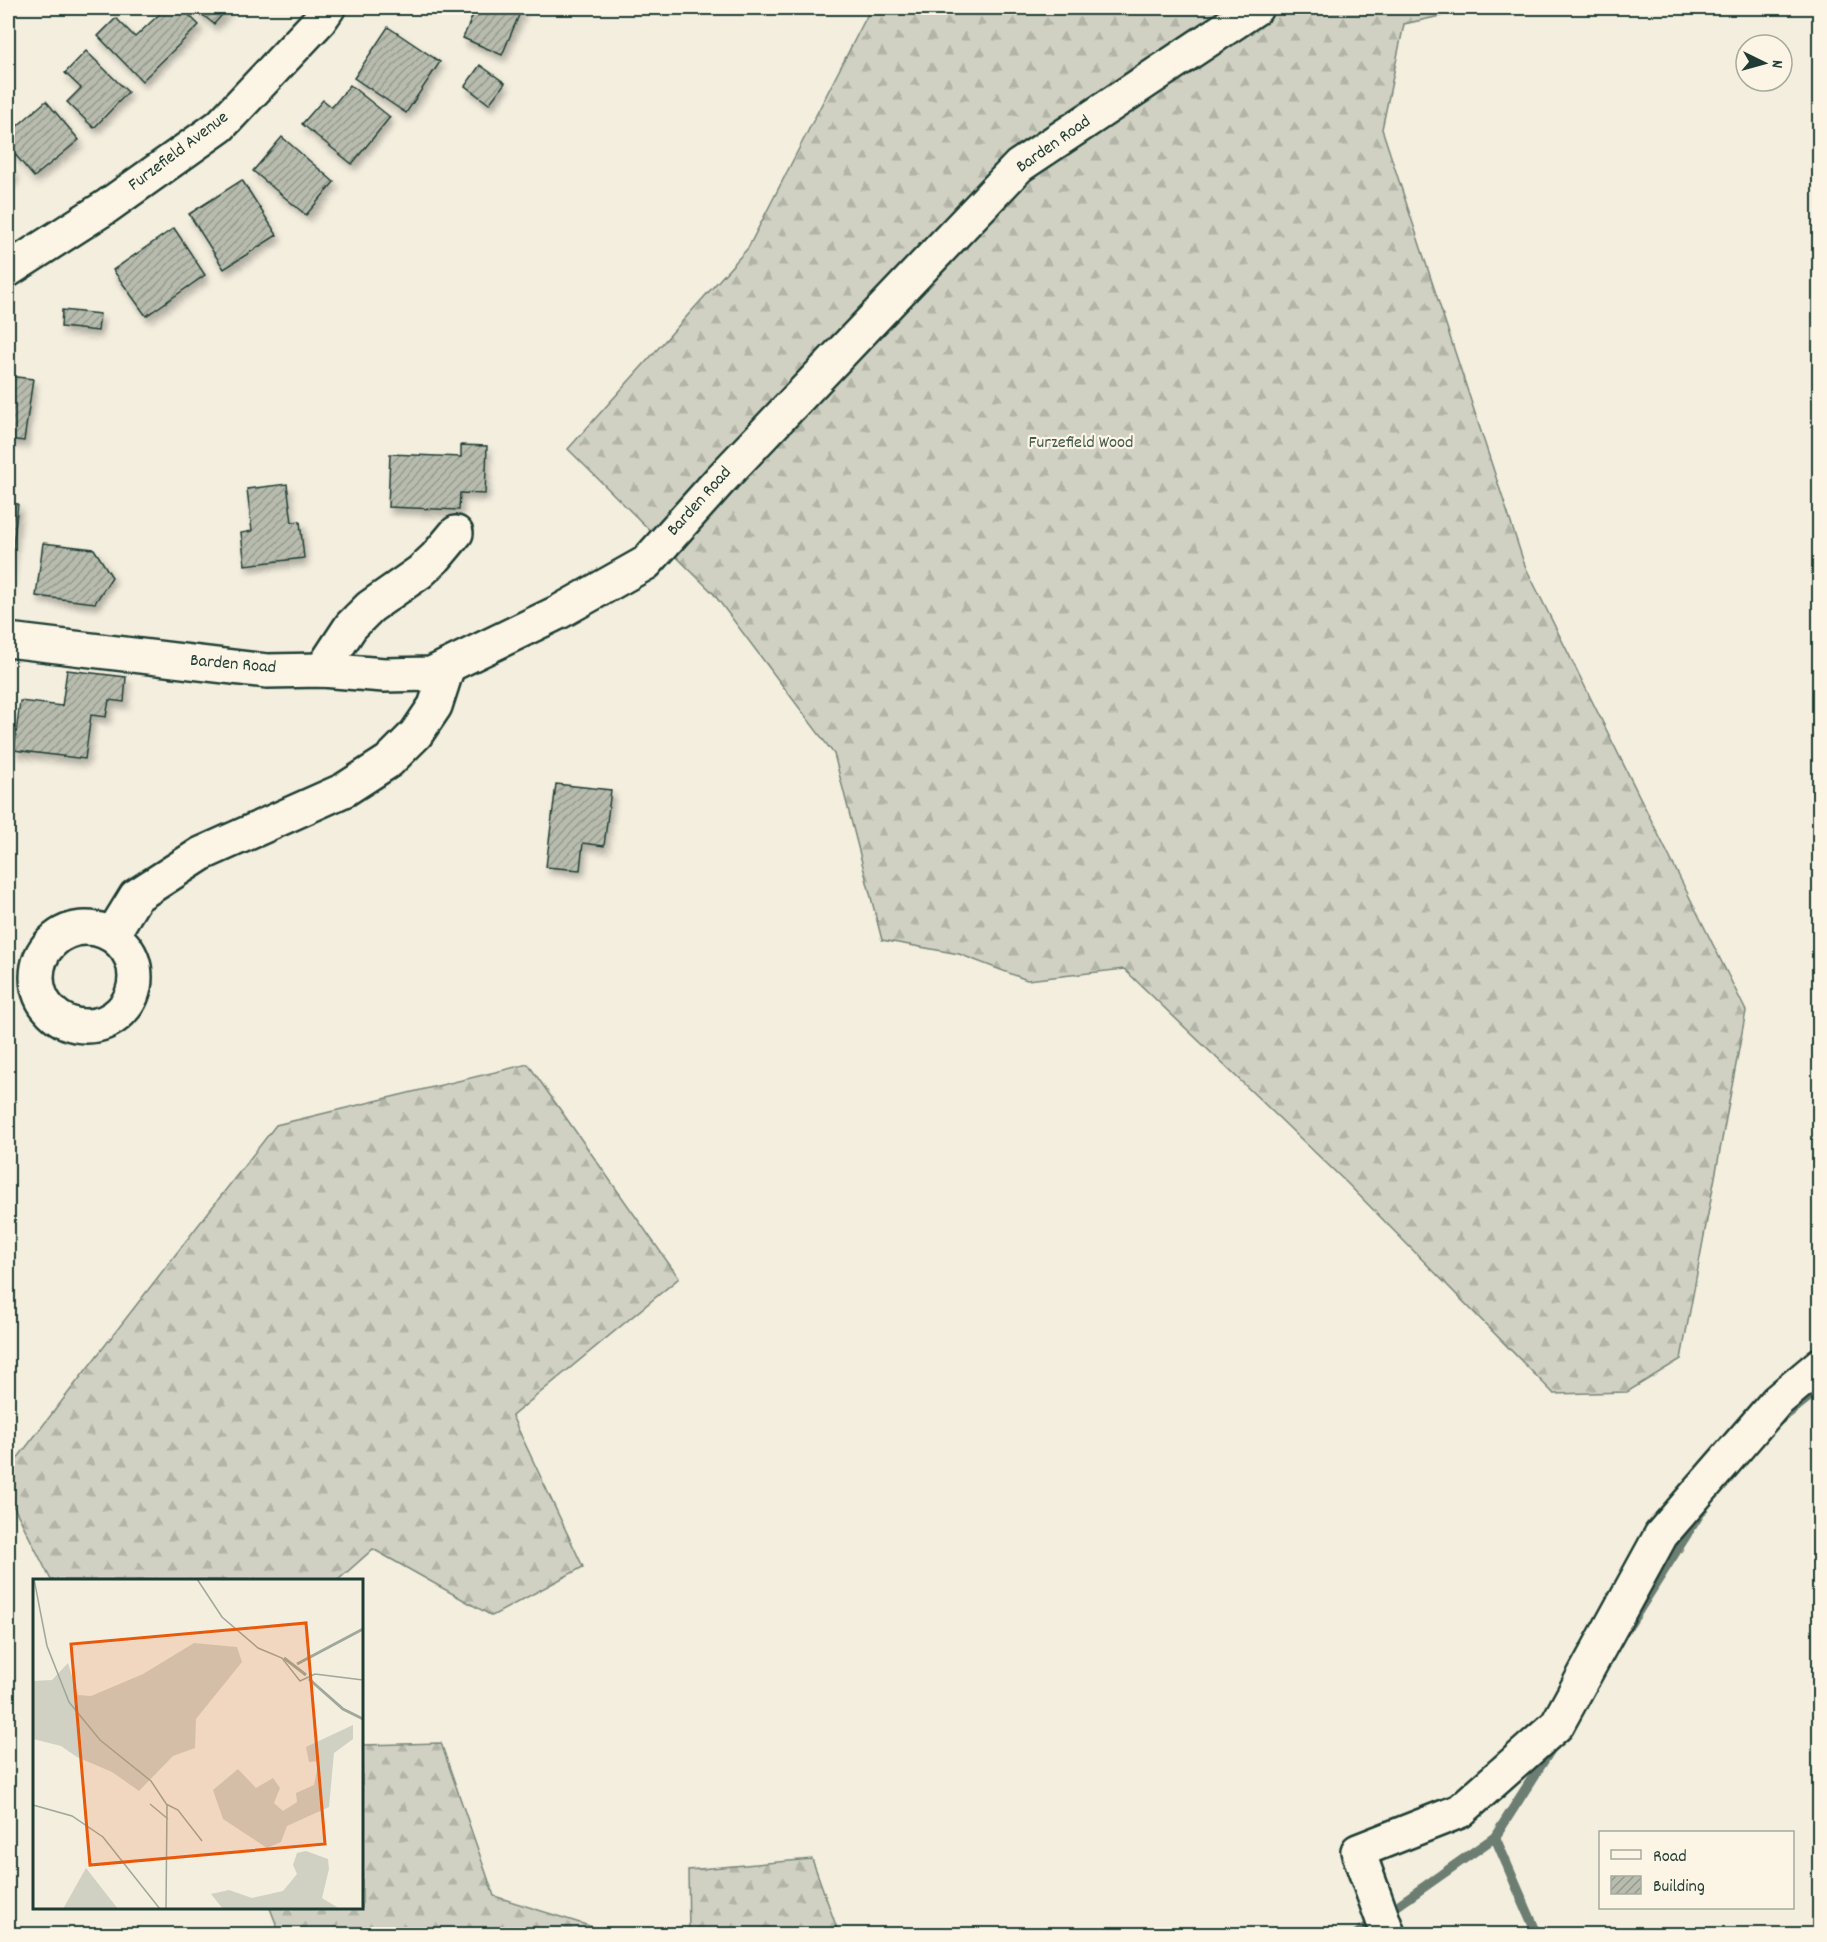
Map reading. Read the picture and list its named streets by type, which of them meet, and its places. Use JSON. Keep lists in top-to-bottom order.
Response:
{
  "streets": {
    "street": ["Barden Road", "Furzefield Avenue"]
  },
  "parks": ["Furzefield Wood"],
  "legend": ["Road", "Building"],
  "north": "right"
}
